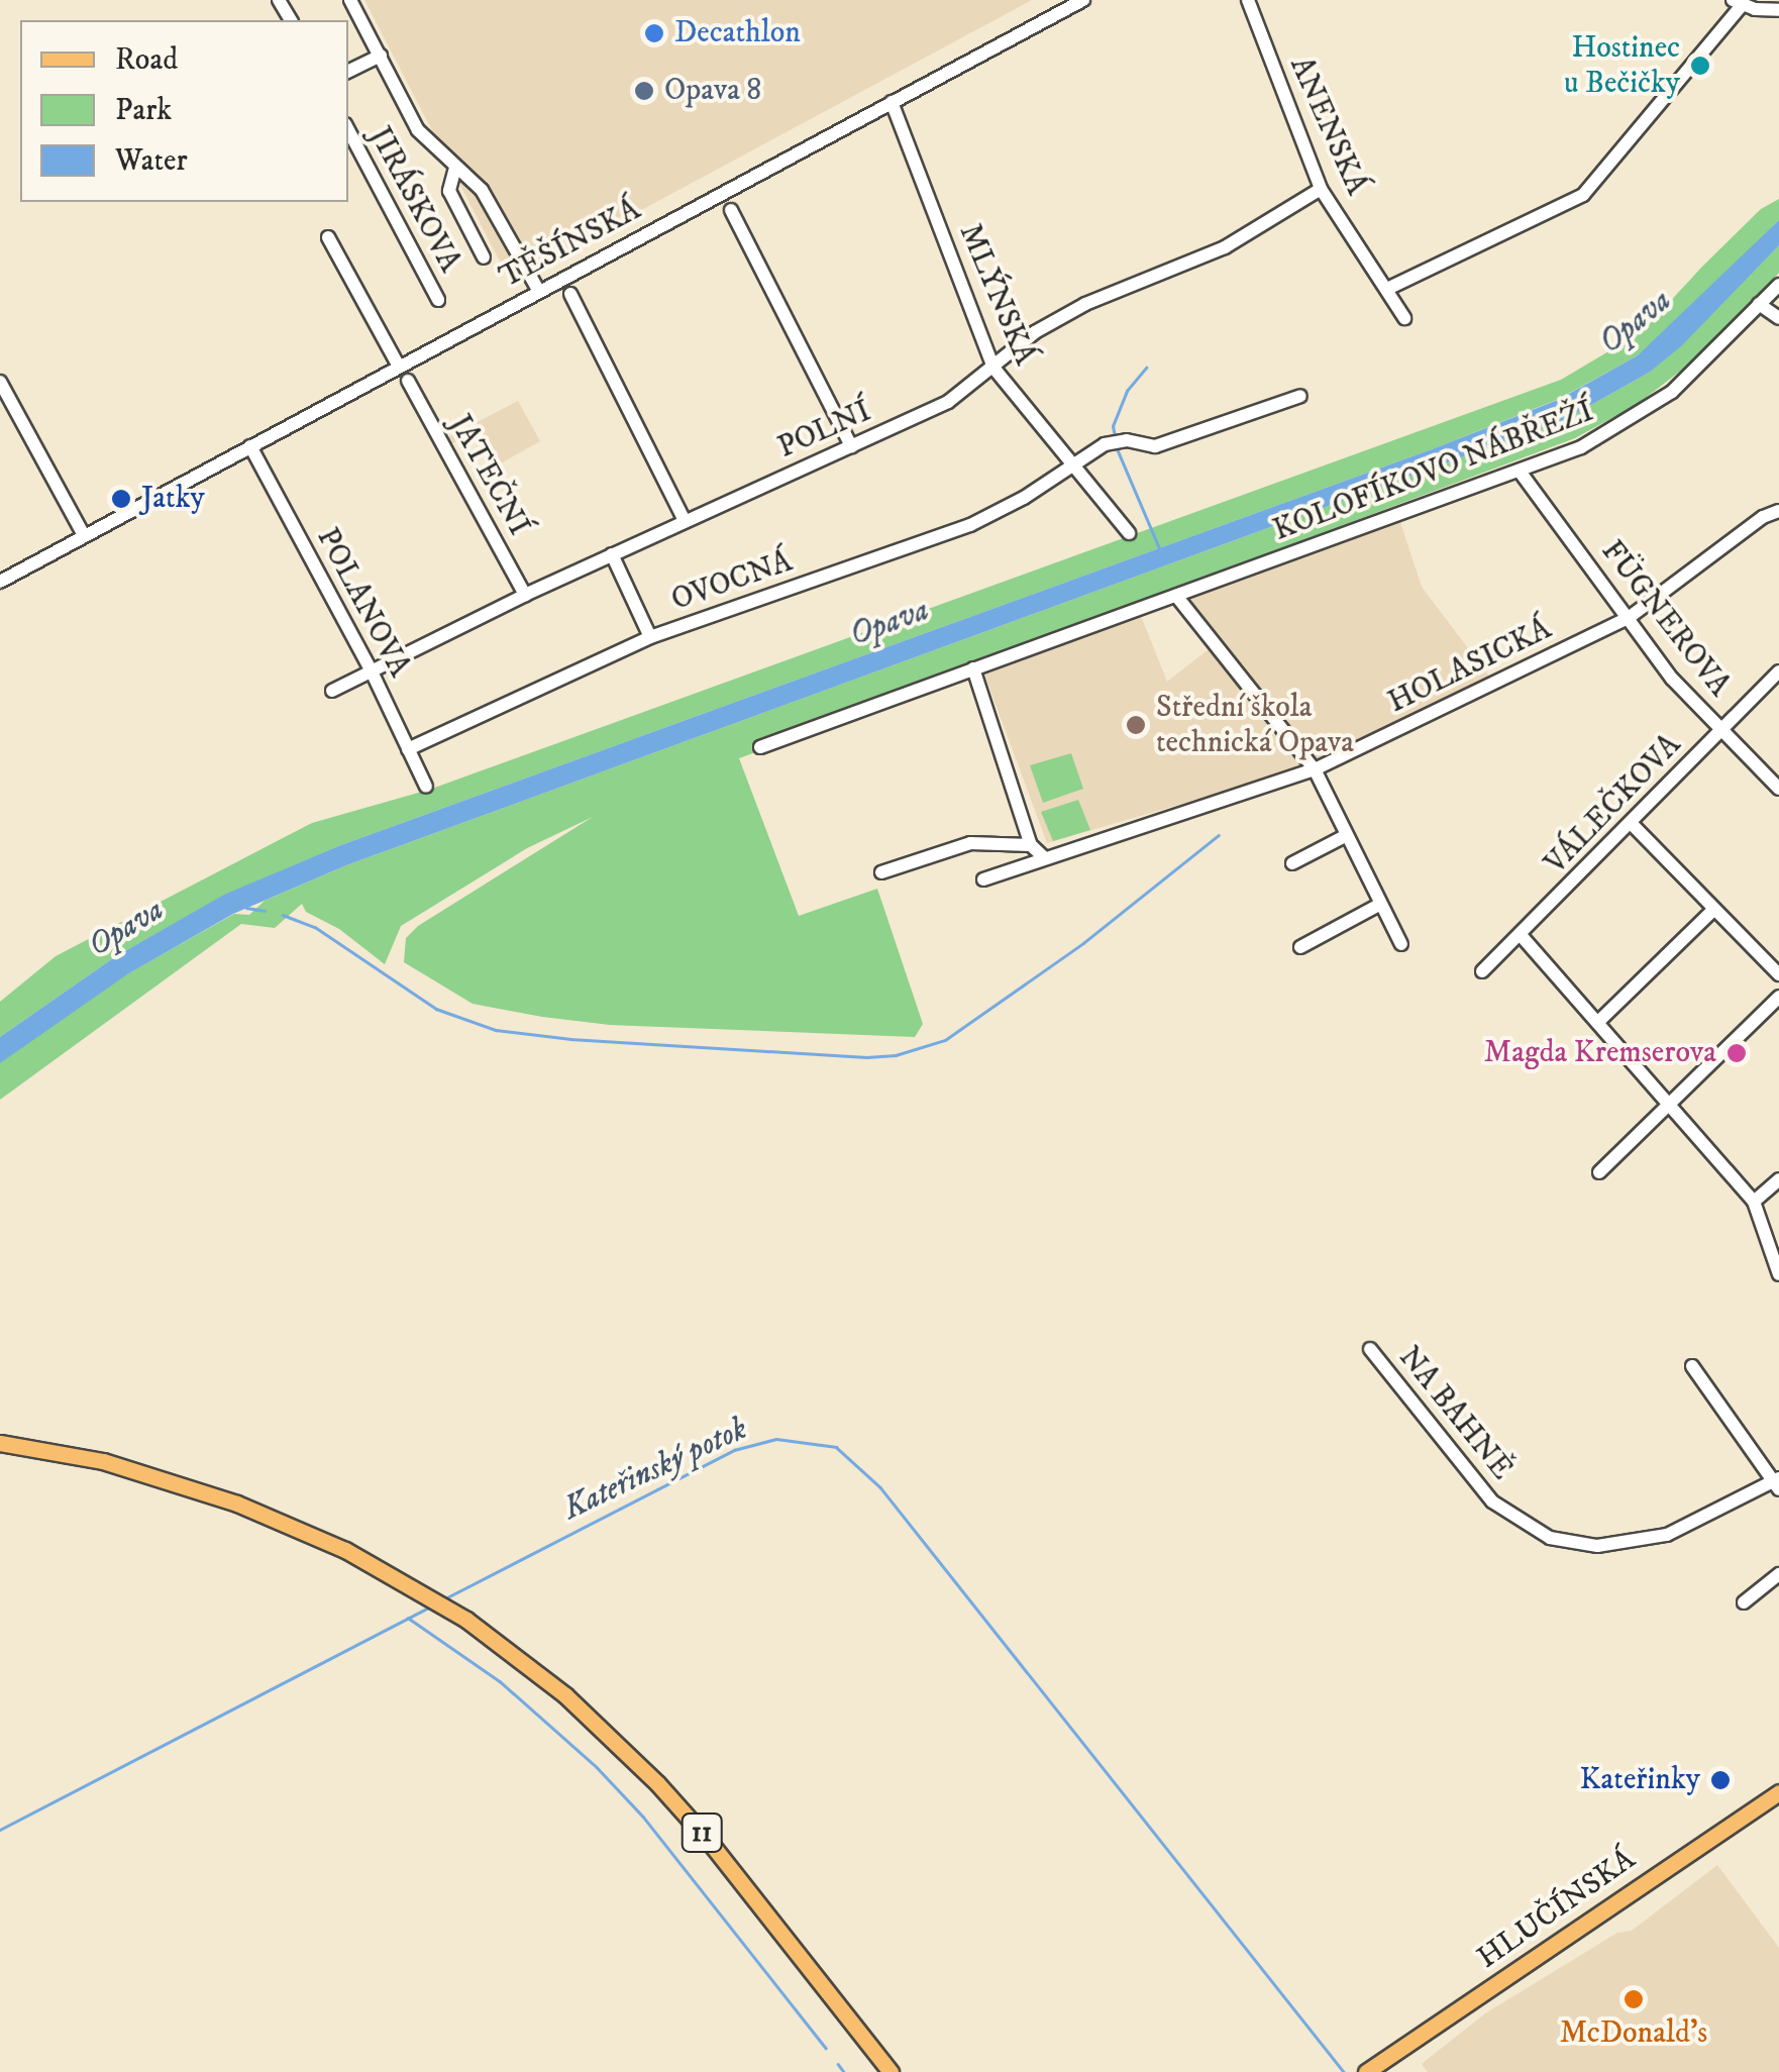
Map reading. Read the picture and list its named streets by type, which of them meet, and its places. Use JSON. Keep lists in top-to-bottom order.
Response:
{
  "streets": {
    "main road": ["11", "HLUČÍNSKÁ"],
    "street": [
      "ANENSKÁ",
      "JIRÁSKOVA",
      "TĚŠÍNSKÁ",
      "MLÝNSKÁ",
      "POLNÍ",
      "KOLOFÍKOVO NÁBŘEŽÍ",
      "JATEČNÍ",
      "OVOCNÁ",
      "POLANOVA",
      "FÜGNEROVA",
      "HOLASICKÁ",
      "VÁLEČKOVA",
      "NA BAHNĚ"
    ]
  },
  "crossings": [
    ["ANENSKÁ", "POLNÍ"],
    ["JIRÁSKOVA", "TĚŠÍNSKÁ"],
    ["TĚŠÍNSKÁ", "MLÝNSKÁ"],
    ["TĚŠÍNSKÁ", "POLANOVA"],
    ["MLÝNSKÁ", "POLNÍ"],
    ["MLÝNSKÁ", "OVOCNÁ"],
    ["POLNÍ", "JATEČNÍ"],
    ["POLNÍ", "POLANOVA"],
    ["KOLOFÍKOVO NÁBŘEŽÍ", "FÜGNEROVA"],
    ["OVOCNÁ", "POLANOVA"],
    ["FÜGNEROVA", "HOLASICKÁ"],
    ["FÜGNEROVA", "VÁLEČKOVA"]
  ],
  "water": ["Opava", "Kateřinský potok"],
  "places": [
    "Decathlon",
    "Hostinec u Bečičky",
    "Opava 8",
    "Jatky",
    "Střední škola technická Opava",
    "Magda Kremserova",
    "Kateřinky",
    "McDonald's"
  ],
  "legend": ["Road", "Park", "Water"]
}
